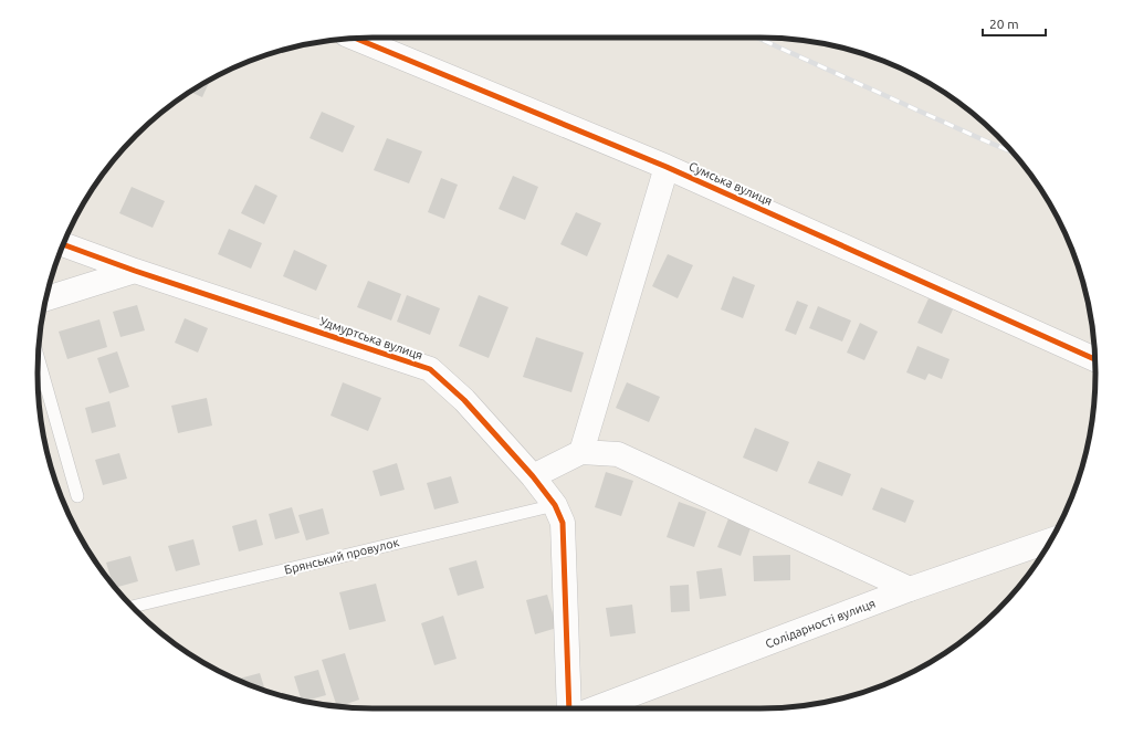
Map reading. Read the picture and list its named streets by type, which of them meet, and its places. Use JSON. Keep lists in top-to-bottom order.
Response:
{
  "streets": {
    "street": ["Сумська вулиця", "Удмуртська вулиця", "Солідарності вулиця"],
    "lane": ["Брянський провулок"]
  },
  "crossings": [
    ["Удмуртська вулиця", "Брянський провулок"]
  ],
  "scale_bar": "20 m"
}
